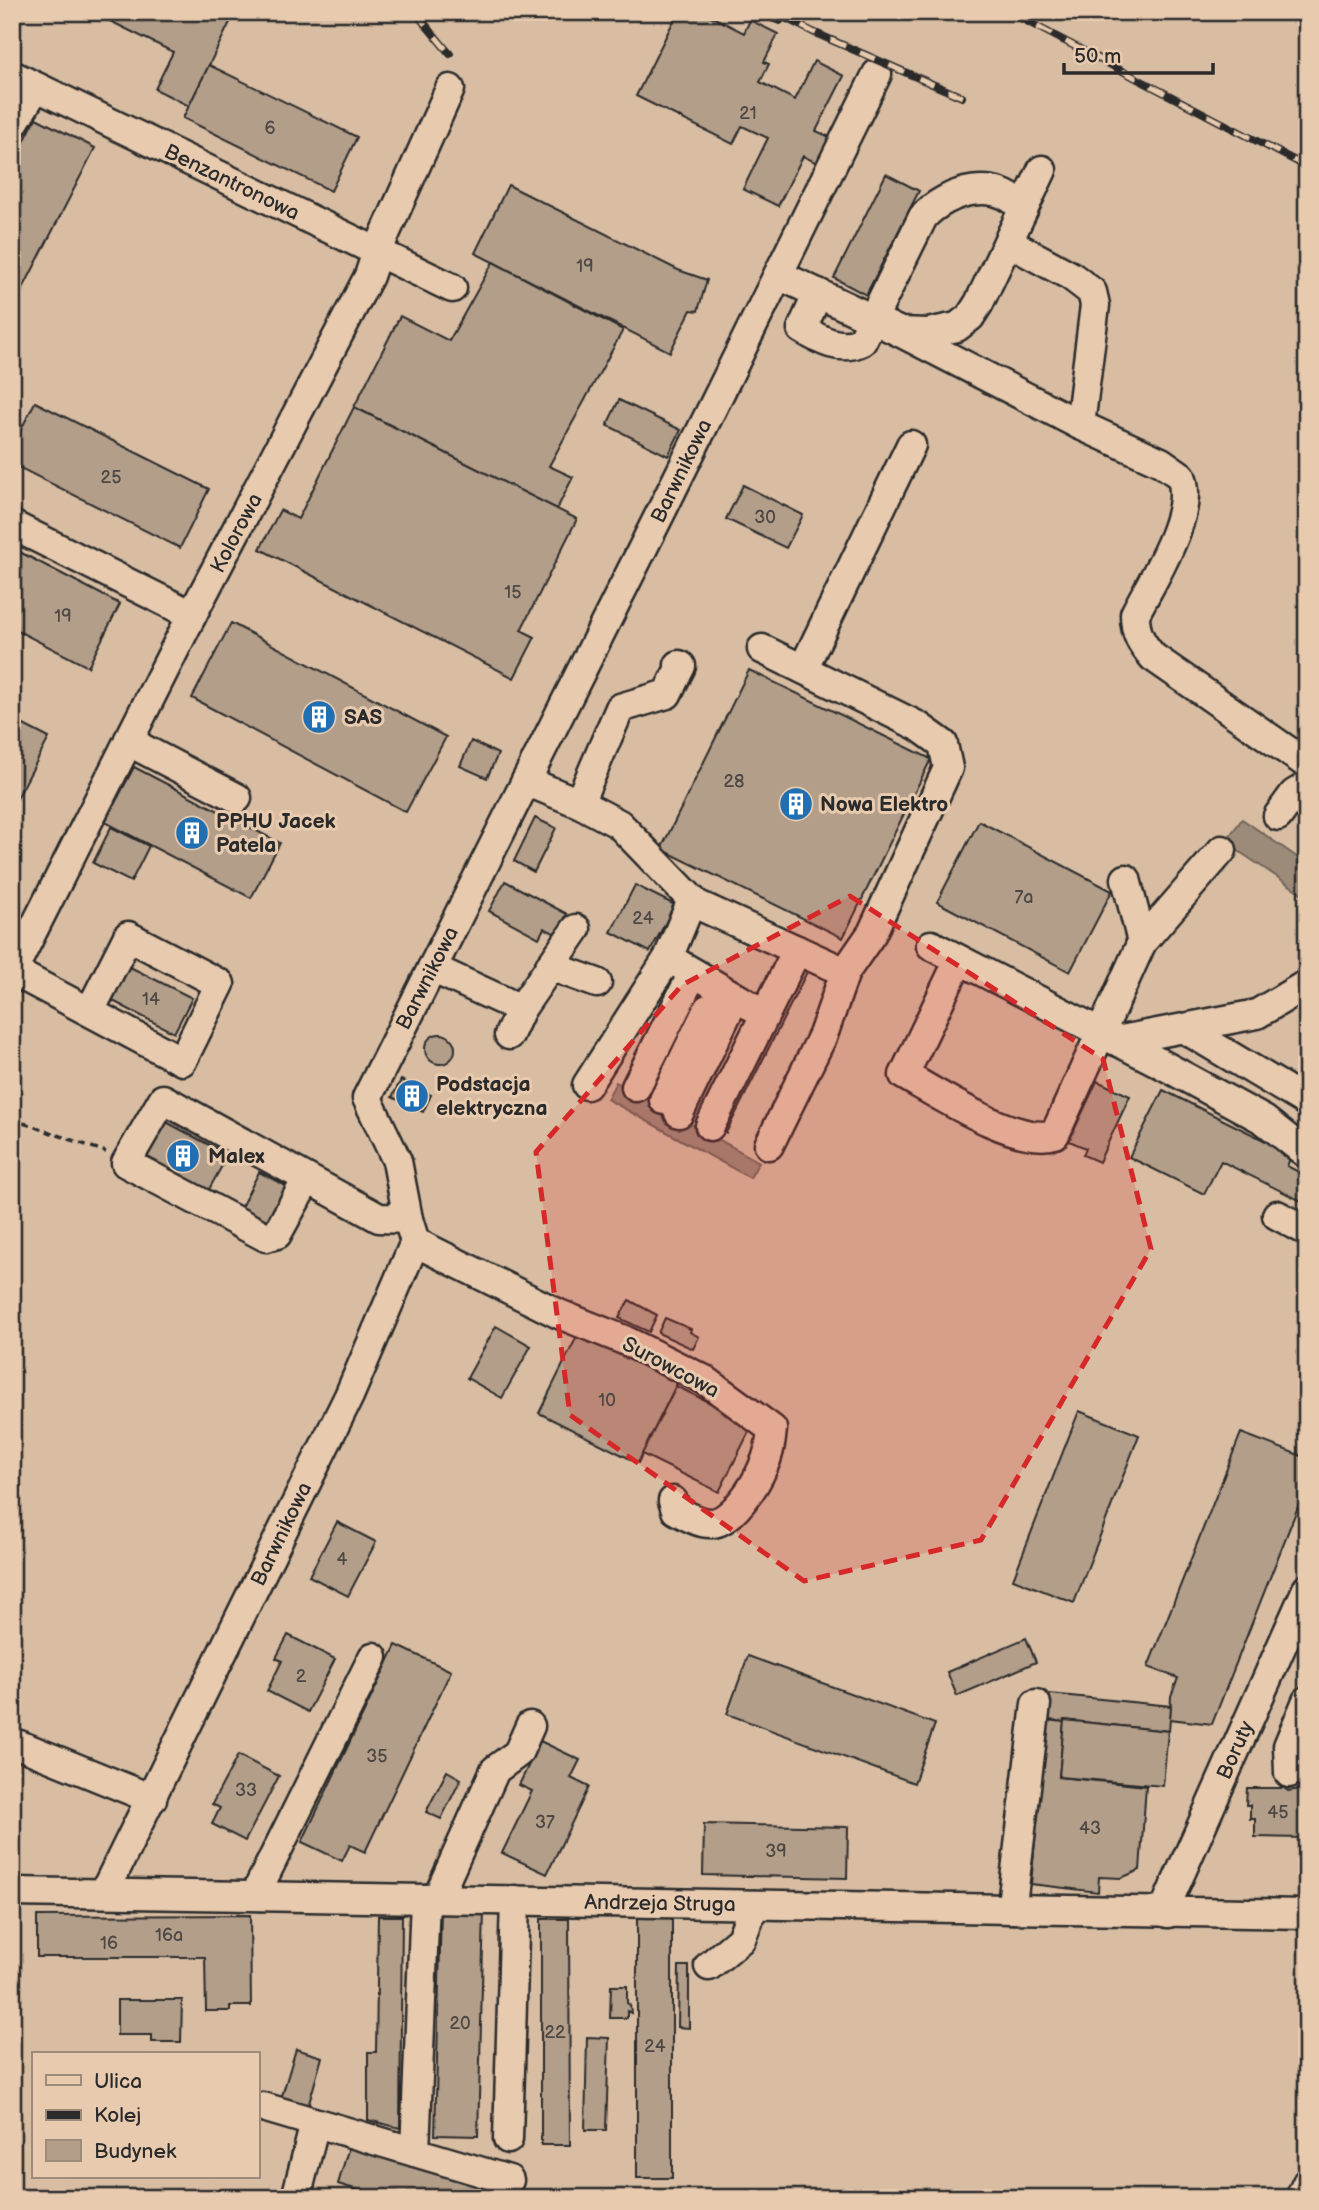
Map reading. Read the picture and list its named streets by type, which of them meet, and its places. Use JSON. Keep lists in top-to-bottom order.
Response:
{
  "streets": {
    "street": [
      "Benzantronowa",
      "Barwnikowa",
      "Kolorowa",
      "Surowcowa",
      "Boruty",
      "Andrzeja Struga"
    ]
  },
  "crossings": [
    ["Benzantronowa", "Kolorowa"],
    ["Barwnikowa", "Surowcowa"],
    ["Barwnikowa", "Andrzeja Struga"],
    ["Boruty", "Andrzeja Struga"]
  ],
  "places": {
    "building": [
      "SAS",
      "Nowa Elektro",
      "PPHU Jacek Patela",
      "Podstacja elektryczna",
      "Malex"
    ]
  },
  "house_numbers": [
    "21",
    "6",
    "19",
    "25",
    "30",
    "15",
    "19",
    "28",
    "7a",
    "24",
    "14",
    "10",
    "4",
    "2",
    "35",
    "33",
    "45",
    "37",
    "43",
    "39",
    "16a",
    "16",
    "20",
    "22",
    "24"
  ],
  "legend": ["Ulica", "Kolej", "Budynek"],
  "scale_bar": "50 m"
}
